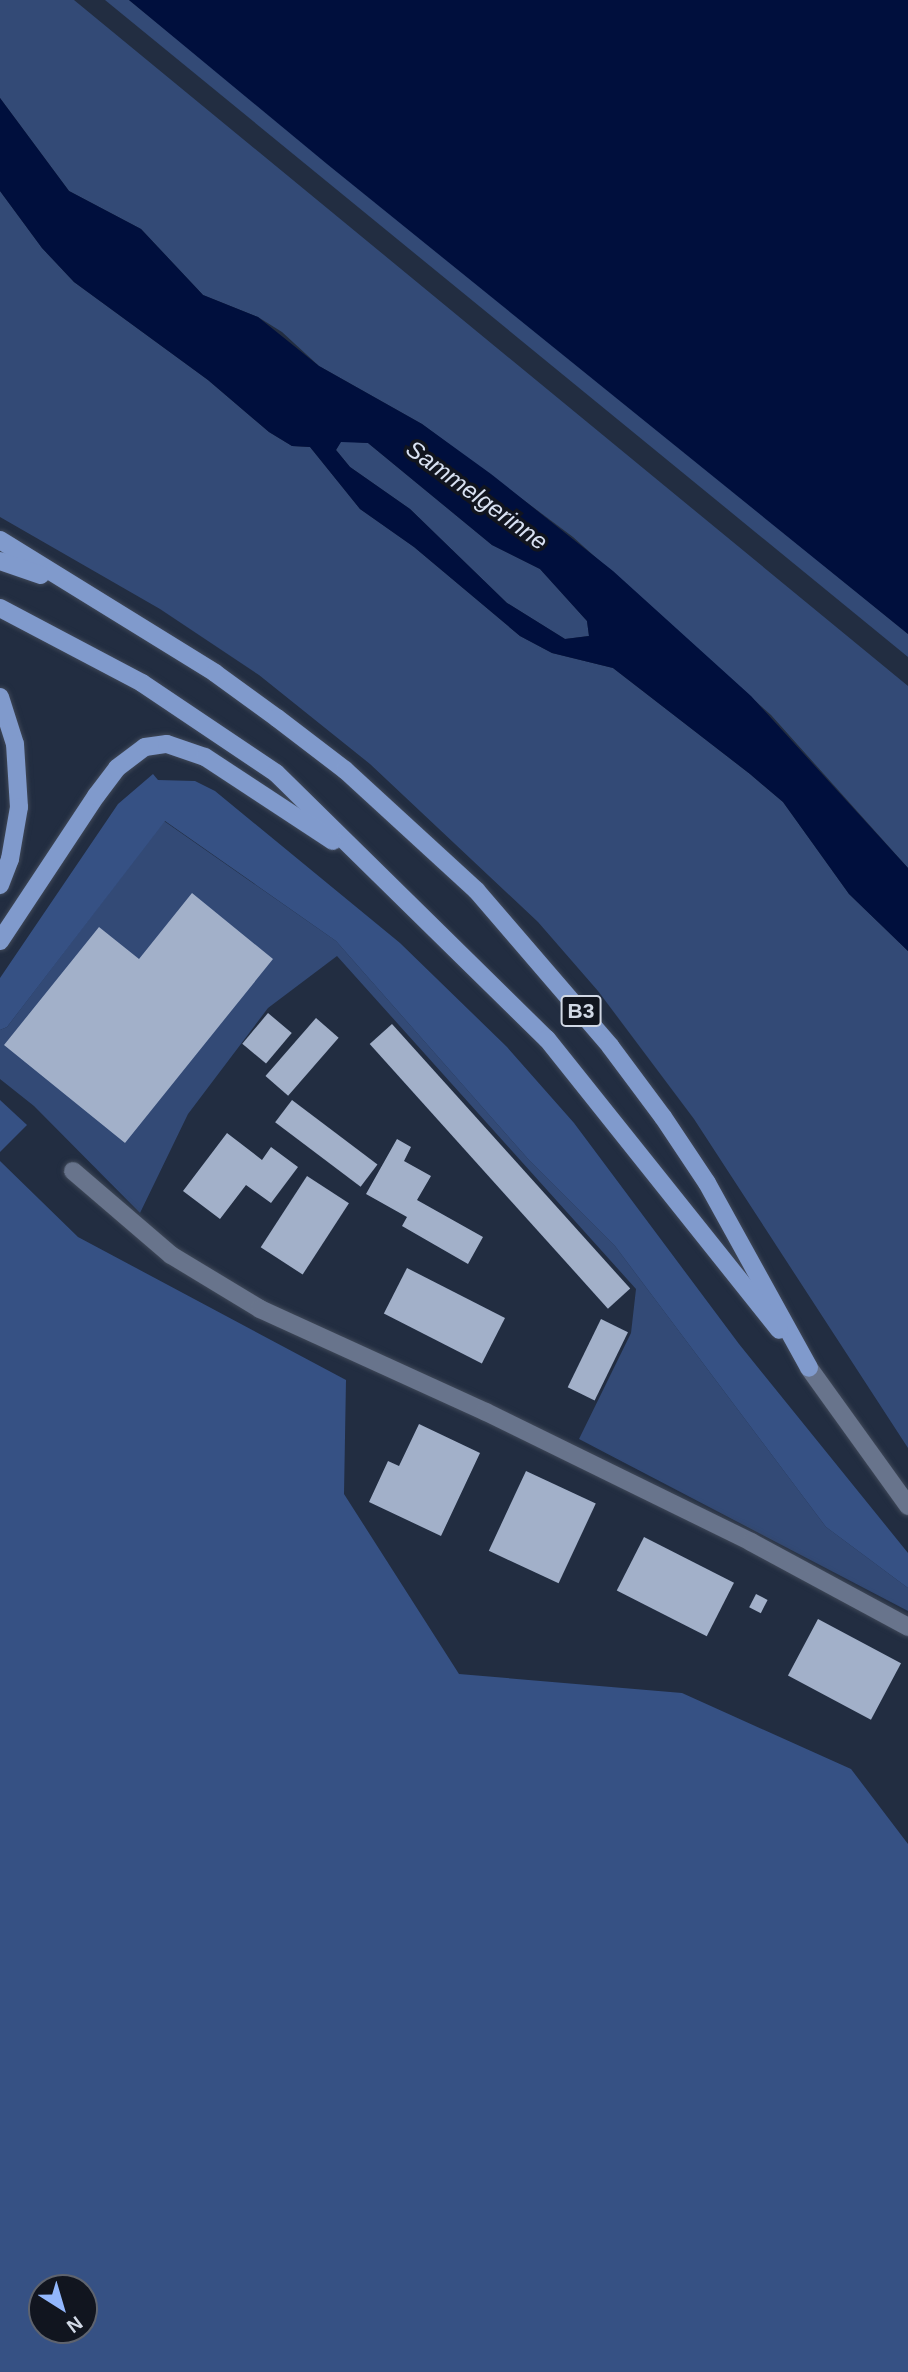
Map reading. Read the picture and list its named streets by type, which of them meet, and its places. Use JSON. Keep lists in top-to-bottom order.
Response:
{
  "streets": {
    "main road": ["B3"]
  },
  "water": ["Sammelgerinne"],
  "north": "bottom right"
}
